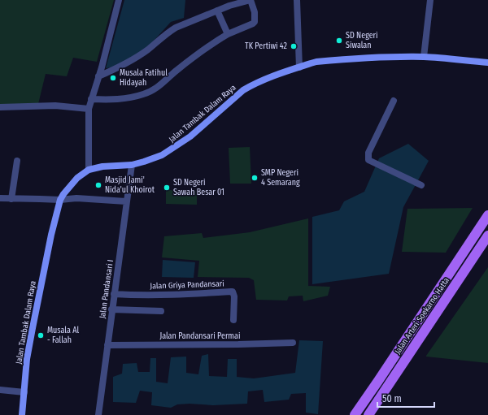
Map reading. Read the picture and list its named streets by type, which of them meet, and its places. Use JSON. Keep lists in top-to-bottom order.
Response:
{
  "streets": {
    "main road": ["Jalan Arteri Soekarno Hatta"],
    "street": [
      "Jalan Tambak Dalam Raya",
      "Jalan Griya Pandansari",
      "Jalan Pandansari I",
      "Jalan Pandansari Permai"
    ]
  },
  "crossings": [
    ["Jalan Tambak Dalam Raya", "Jalan Pandansari I"],
    ["Jalan Griya Pandansari", "Jalan Pandansari I"],
    ["Jalan Pandansari I", "Jalan Pandansari Permai"]
  ],
  "places": [
    "SD Negeri Siwalan",
    "TK Pertiwi 42",
    "Musala Fatihul Hidayah",
    "SMP Negeri 4 Semarang",
    "Masjid Jami' Nida'ul Khoirot",
    "SD Negeri Sawah Besar 01",
    "Musala Al - Fallah"
  ],
  "scale_bar": "50 m"
}
